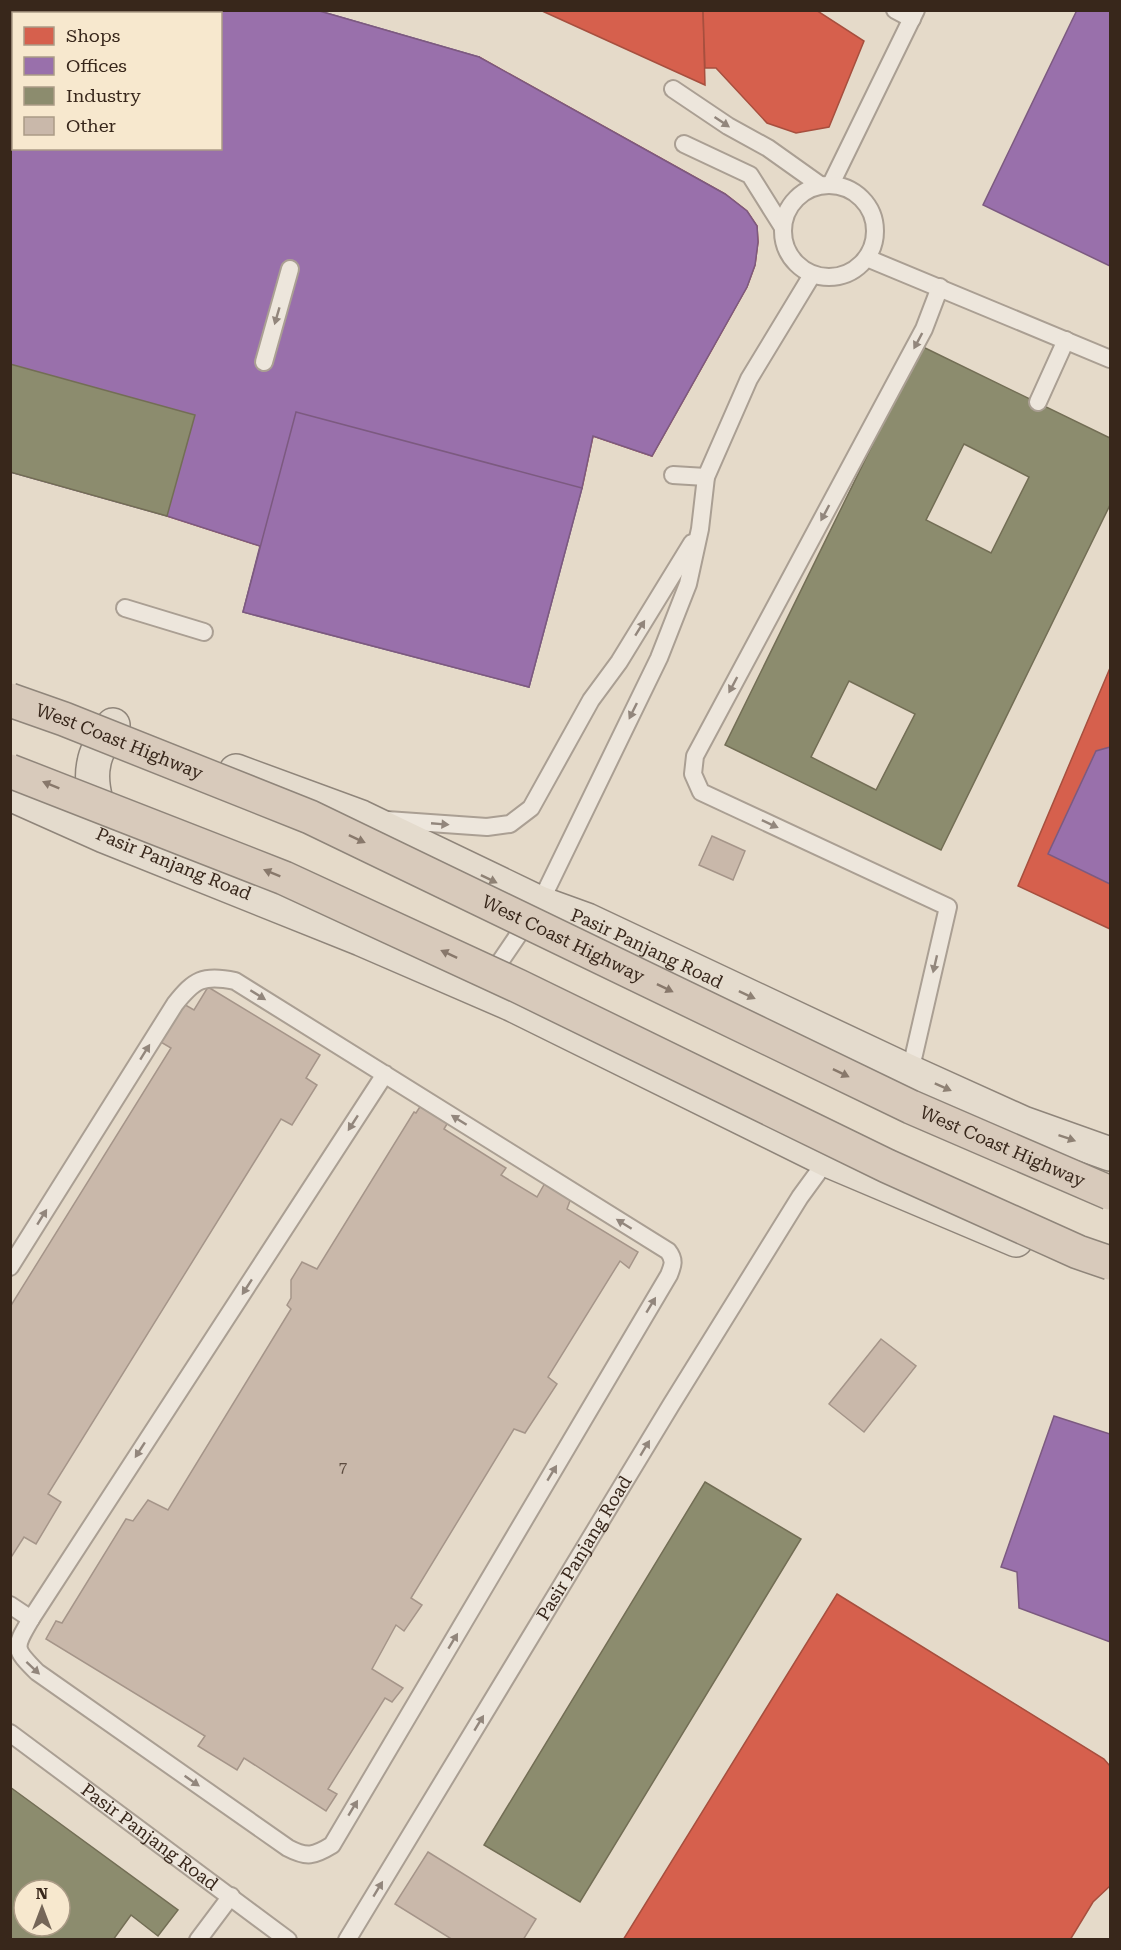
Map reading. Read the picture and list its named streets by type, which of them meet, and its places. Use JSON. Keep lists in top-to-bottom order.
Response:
{
  "streets": {
    "highway": ["West Coast Highway"],
    "main road": ["Pasir Panjang Road"]
  },
  "house_numbers": ["7"],
  "legend": [
    "Shops",
    "Offices",
    "Industry",
    "Other"
  ],
  "north": "top"
}
